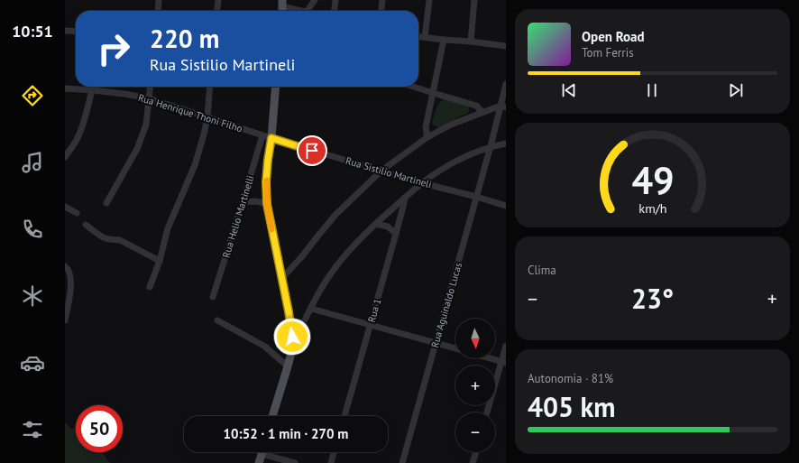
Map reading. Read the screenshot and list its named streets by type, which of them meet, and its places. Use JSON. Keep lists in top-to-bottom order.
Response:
{
  "streets": {
    "street": [
      "Rua Henrique Thoni Filho",
      "Rua Sistilio Martineli",
      "Rua Helio Martinelli",
      "Rua Aguinaldo Lucas",
      "Rua 1"
    ]
  },
  "crossings": [
    ["Rua Henrique Thoni Filho", "Rua Sistilio Martineli"],
    ["Rua Henrique Thoni Filho", "Rua Helio Martinelli"],
    ["Rua Sistilio Martineli", "Rua Aguinaldo Lucas"]
  ],
  "north": "bottom",
  "page": {
    "tabs": "10:51",
    "turn": ["220 m", "Rua Sistilio Martineli"],
    "song": ["Open Road", "Tom Ferris"],
    "tile": [
      "Clima",
      ["Autonomia · 81%", "405 km"]
    ],
    "heat": ["−", "23°", "+"],
    "map_buttons": ["+", "−"],
    "limit": "50",
    "trip": "10:52 · 1 min · 270 m",
    "gauge": ["49", "km/h"]
  }
}
